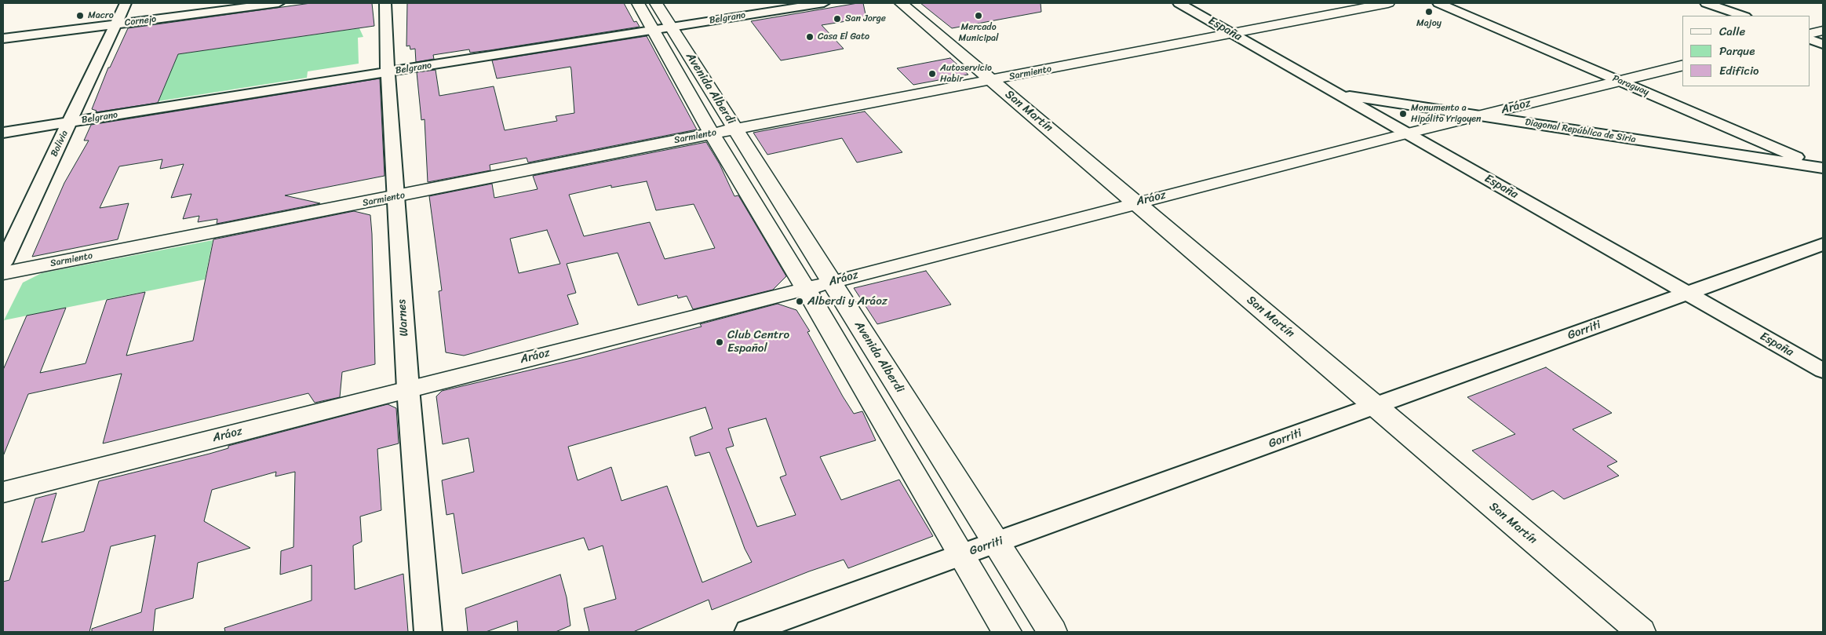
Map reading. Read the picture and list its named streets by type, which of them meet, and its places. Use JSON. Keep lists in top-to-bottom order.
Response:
{
  "streets": {
    "street": [
      "Belgrano",
      "Cornejo",
      "España",
      "Sarmiento",
      "Paraguay",
      "Avenida Alberdi",
      "Aráoz",
      "San Martín",
      "Diagonal República de Siria",
      "Bolivia",
      "Warnes",
      "Gorriti"
    ]
  },
  "crossings": [
    ["Belgrano", "Avenida Alberdi"],
    ["Belgrano", "Bolivia"],
    ["Belgrano", "Warnes"],
    ["Cornejo", "Bolivia"],
    ["España", "Sarmiento"],
    ["España", "Aráoz"],
    ["España", "Diagonal República de Siria"],
    ["España", "Gorriti"],
    ["Sarmiento", "Avenida Alberdi"],
    ["Sarmiento", "San Martín"],
    ["Sarmiento", "Warnes"],
    ["Paraguay", "Aráoz"],
    ["Paraguay", "Diagonal República de Siria"],
    ["Avenida Alberdi", "Aráoz"],
    ["Avenida Alberdi", "Gorriti"],
    ["Aráoz", "San Martín"],
    ["Aráoz", "Diagonal República de Siria"],
    ["Aráoz", "Warnes"],
    ["San Martín", "Gorriti"]
  ],
  "places": [
    "Majoy",
    "Macro",
    "Mercado Municipal",
    "San Jorge",
    "Casa El Gato",
    "Autoservicio Habir",
    "Monumento a Hipólito Yrigoyen",
    "Alberdi y Aráoz",
    "Club Centro Español"
  ],
  "legend": ["Calle", "Parque", "Edificio"]
}
